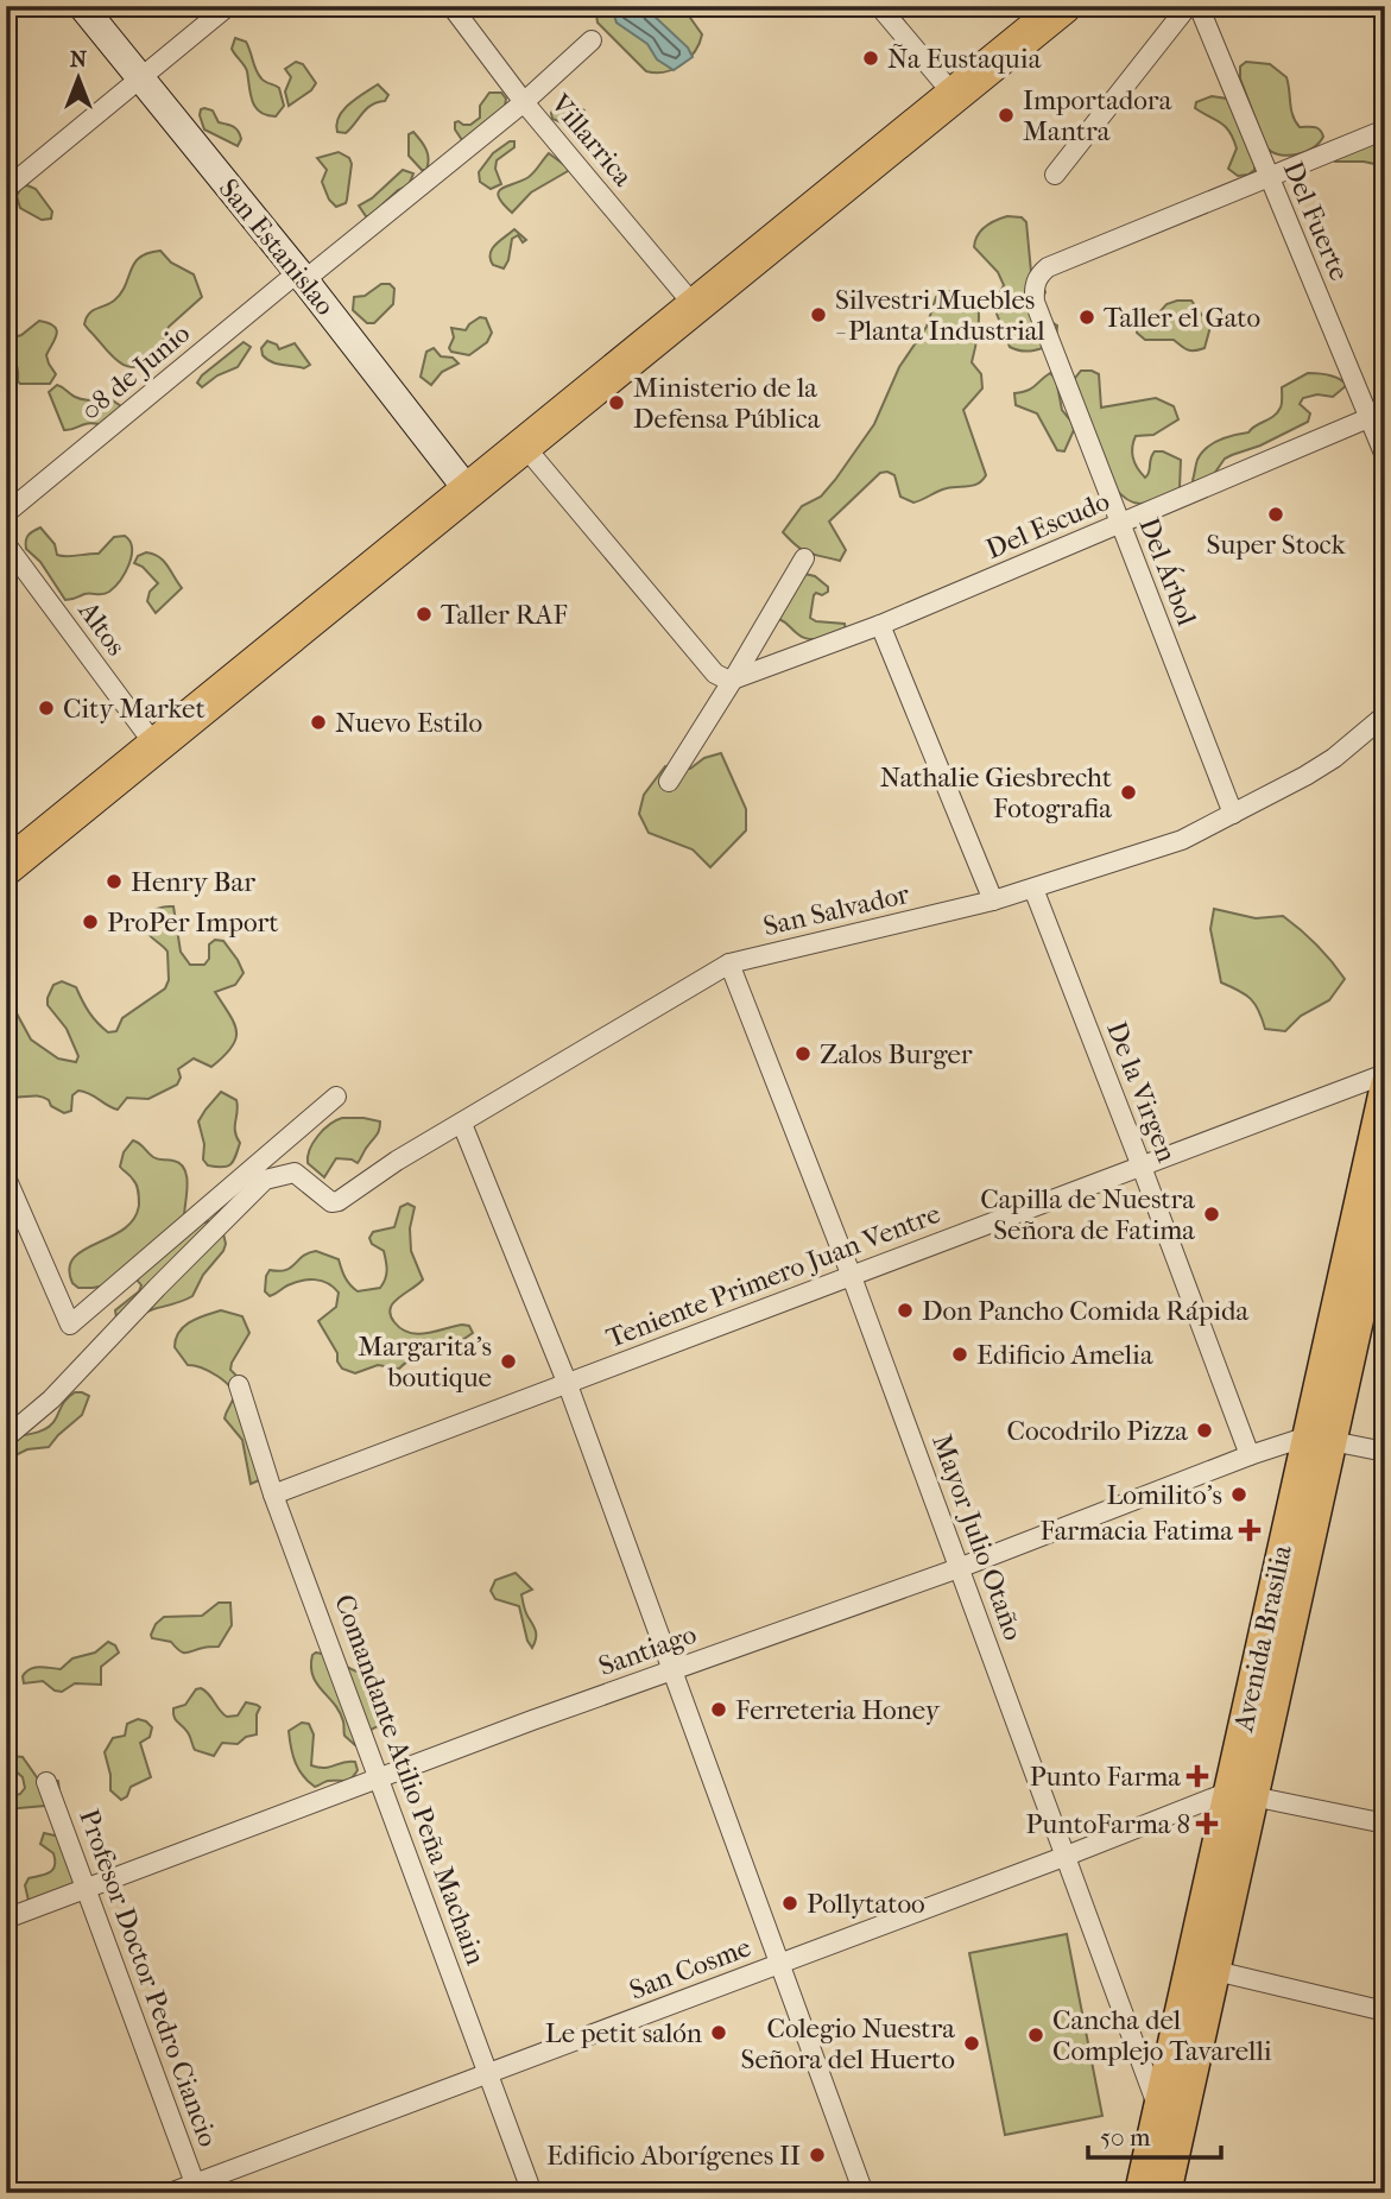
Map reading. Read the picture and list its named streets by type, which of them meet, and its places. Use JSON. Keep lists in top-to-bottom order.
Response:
{
  "streets": {
    "main road": ["San Estanislao", "Avenida Brasilia"],
    "street": [
      "Villarrica",
      "Del Fuerte",
      "08 de Junio",
      "Del Escudo",
      "Del Árbol",
      "Altos",
      "San Salvador",
      "De la Virgen",
      "Teniente Primero Juan Ventre",
      "Mayor Julio Otaño",
      "Santiago",
      "Comandante Atilio Peña Machain",
      "San Cosme",
      "Profesor Doctor Pedro Ciancio"
    ]
  },
  "crossings": [
    ["Villarrica", "08 de Junio"],
    ["Del Fuerte", "Del Escudo"],
    ["Del Fuerte", "Del Árbol"],
    ["San Estanislao", "08 de Junio"],
    ["Del Escudo", "Del Árbol"],
    ["Del Árbol", "San Salvador"],
    ["San Salvador", "De la Virgen"],
    ["San Salvador", "Mayor Julio Otaño"],
    ["De la Virgen", "Teniente Primero Juan Ventre"],
    ["De la Virgen", "Santiago"],
    ["Teniente Primero Juan Ventre", "Mayor Julio Otaño"],
    ["Teniente Primero Juan Ventre", "Comandante Atilio Peña Machain"],
    ["Mayor Julio Otaño", "Avenida Brasilia"],
    ["Mayor Julio Otaño", "Santiago"],
    ["Mayor Julio Otaño", "San Cosme"],
    ["Avenida Brasilia", "Santiago"],
    ["Avenida Brasilia", "San Cosme"],
    ["Santiago", "Comandante Atilio Peña Machain"],
    ["Santiago", "Profesor Doctor Pedro Ciancio"],
    ["Comandante Atilio Peña Machain", "San Cosme"],
    ["San Cosme", "Profesor Doctor Pedro Ciancio"]
  ],
  "places": {
    "other": [
      "Ña Eustaquia",
      "Importadora Mantra",
      "Silvestri Muebles - Planta Industrial",
      "Taller el Gato",
      "Ministerio de la Defensa Pública",
      "Super Stock",
      "Taller RAF",
      "City Market",
      "Nuevo Estilo",
      "Nathalie Giesbrecht Fotografia",
      "Henry Bar",
      "ProPer Import",
      "Zalos Burger",
      "Capilla de Nuestra Señora de Fatima",
      "Don Pancho Comida Rápida",
      "Edificio Amelia",
      "Margarita's boutique",
      "Cocodrilo Pizza",
      "Lomilito's",
      "Ferreteria Honey",
      "Pollytatoo",
      "Le petit salón",
      "Cancha del Complejo Tavarelli",
      "Colegio Nuestra Señora del Huerto",
      "Edificio Aborígenes II"
    ],
    "health": ["Farmacia Fatima", "Punto Farma", "PuntoFarma 8"]
  },
  "scale_bar": "50 m",
  "north": "top"
}
